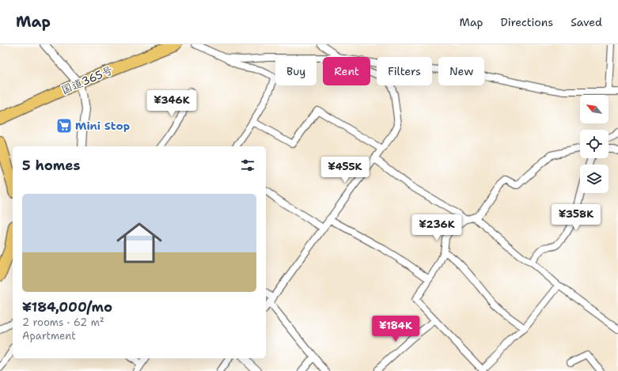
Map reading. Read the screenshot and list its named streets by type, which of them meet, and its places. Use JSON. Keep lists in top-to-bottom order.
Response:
{
  "streets": {
    "highway": ["国道365号"]
  },
  "places": {
    "supermarket": ["Mini Stop"]
  },
  "north": "top left",
  "page": {
    "header": "Map",
    "nav": ["Map", "Directions", "Saved"],
    "chip": [
      "Buy",
      "Rent",
      "Filters",
      "New"
    ],
    "price": [
      "¥346K",
      "¥455K",
      "¥358K",
      "¥236K",
      "¥184K"
    ],
    "heading": "5 homes",
    "list": [
      {
        "name": "¥184,000/mo",
        "note": "2 rooms · 62 m² · Apartment"
      }
    ]
  }
}
